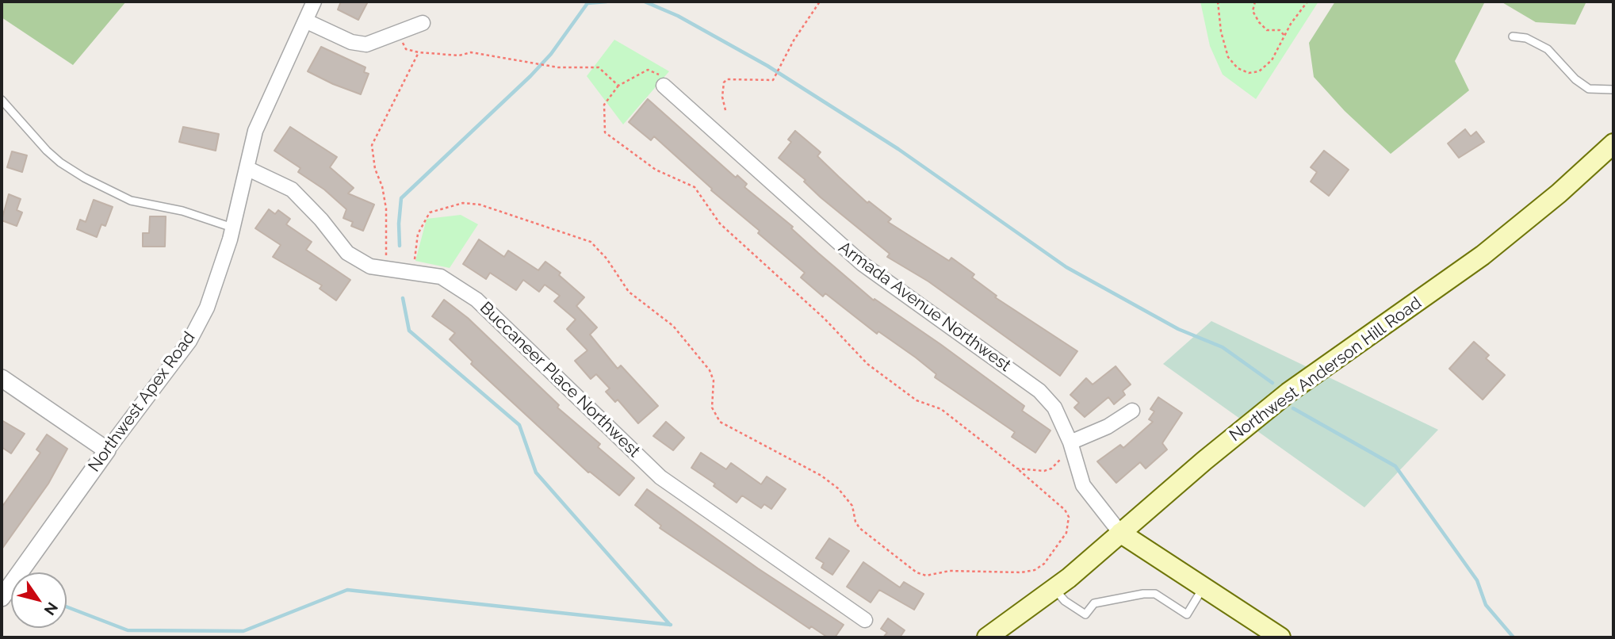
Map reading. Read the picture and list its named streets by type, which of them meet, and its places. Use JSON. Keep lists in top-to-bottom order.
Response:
{
  "streets": {
    "main road": ["Northwest Anderson Hill Road"],
    "street": ["Armada Avenue Northwest", "Buccaneer Place Northwest", "Northwest Apex Road"]
  },
  "crossings": [
    ["Armada Avenue Northwest", "Northwest Anderson Hill Road"],
    ["Buccaneer Place Northwest", "Northwest Apex Road"]
  ],
  "north": "bottom right"
}
